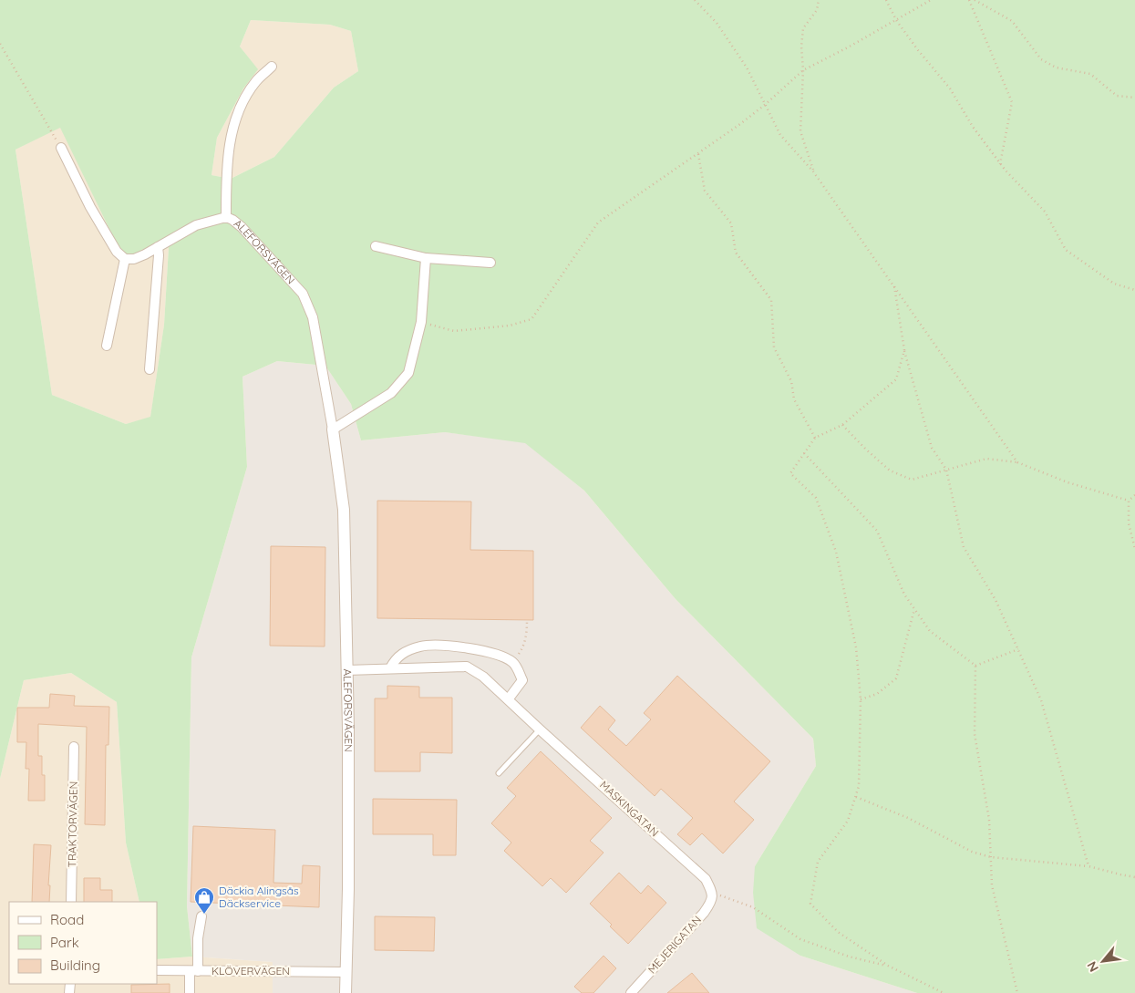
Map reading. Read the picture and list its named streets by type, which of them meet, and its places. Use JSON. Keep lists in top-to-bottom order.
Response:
{
  "streets": {
    "street": [
      "ALEFORSVÄGEN",
      "MASKINGATAN",
      "TRAKTORVÄGEN",
      "MEJERIGATAN",
      "KLÖVERVÄGEN"
    ]
  },
  "crossings": [
    ["ALEFORSVÄGEN", "MASKINGATAN"],
    ["ALEFORSVÄGEN", "KLÖVERVÄGEN"],
    ["MASKINGATAN", "MEJERIGATAN"]
  ],
  "places": {
    "shop": ["Däckia Alingsås Däckservice"]
  },
  "legend": ["Road", "Park", "Building"],
  "north": "bottom left"
}
